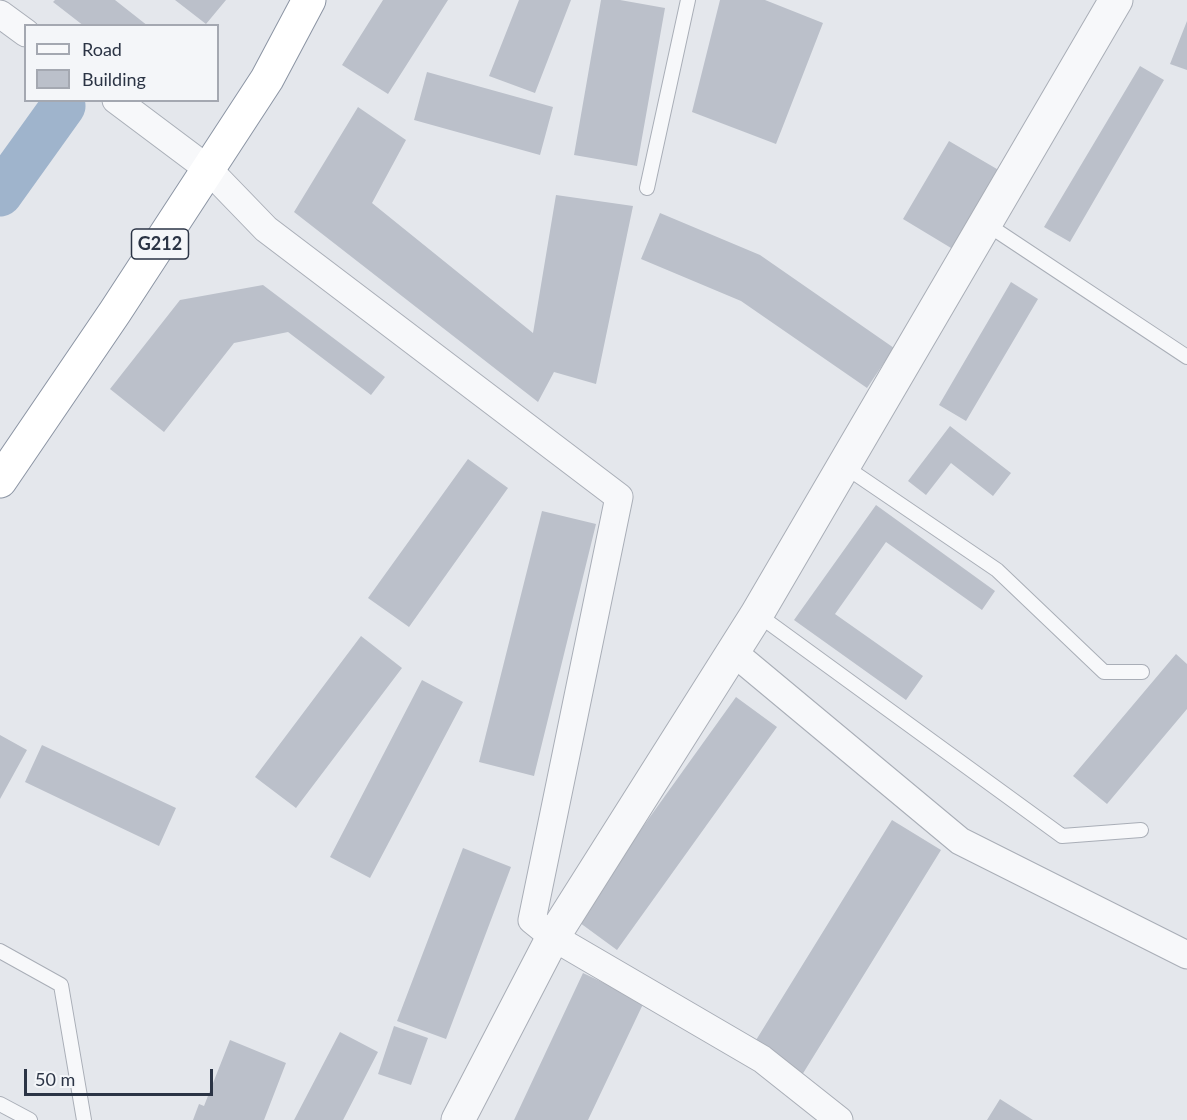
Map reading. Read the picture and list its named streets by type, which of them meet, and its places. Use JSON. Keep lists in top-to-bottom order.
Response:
{
  "streets": {
    "highway": ["G212"]
  },
  "legend": ["Road", "Building"],
  "scale_bar": "50 m"
}
